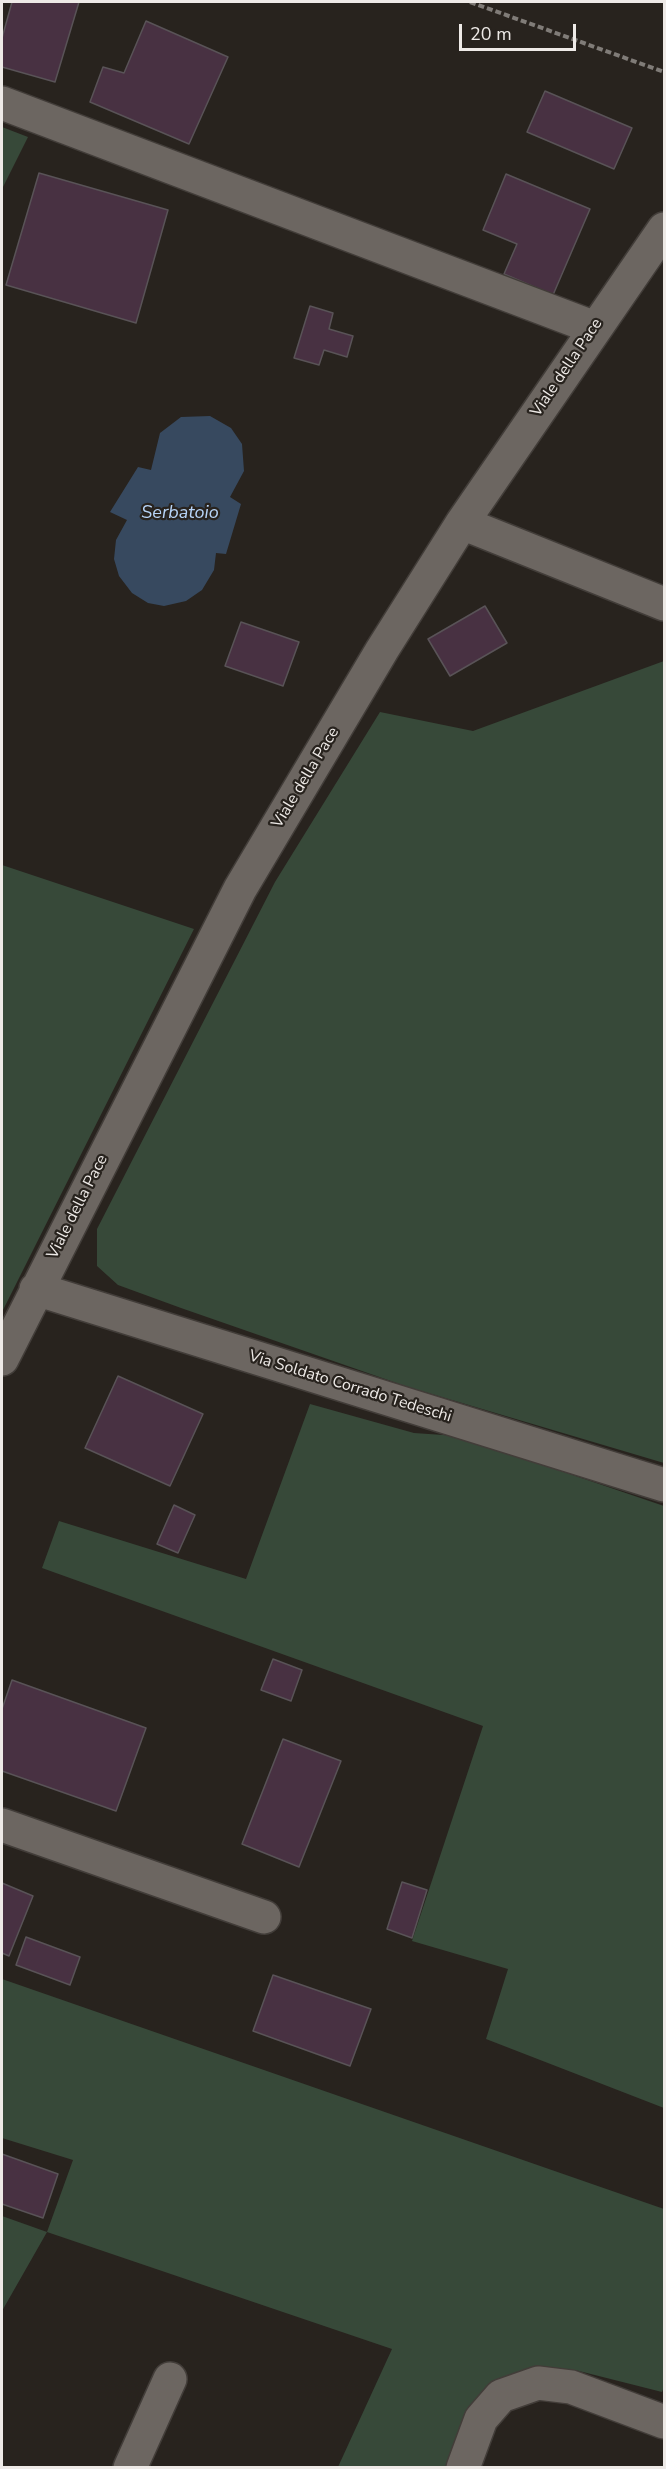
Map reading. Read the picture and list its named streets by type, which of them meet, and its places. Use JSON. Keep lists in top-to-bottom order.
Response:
{
  "streets": {
    "street": ["Viale della Pace", "Via Soldato Corrado Tedeschi"]
  },
  "crossings": [
    ["Viale della Pace", "Via Soldato Corrado Tedeschi"]
  ],
  "water": ["Serbatoio"],
  "scale_bar": "20 m"
}
